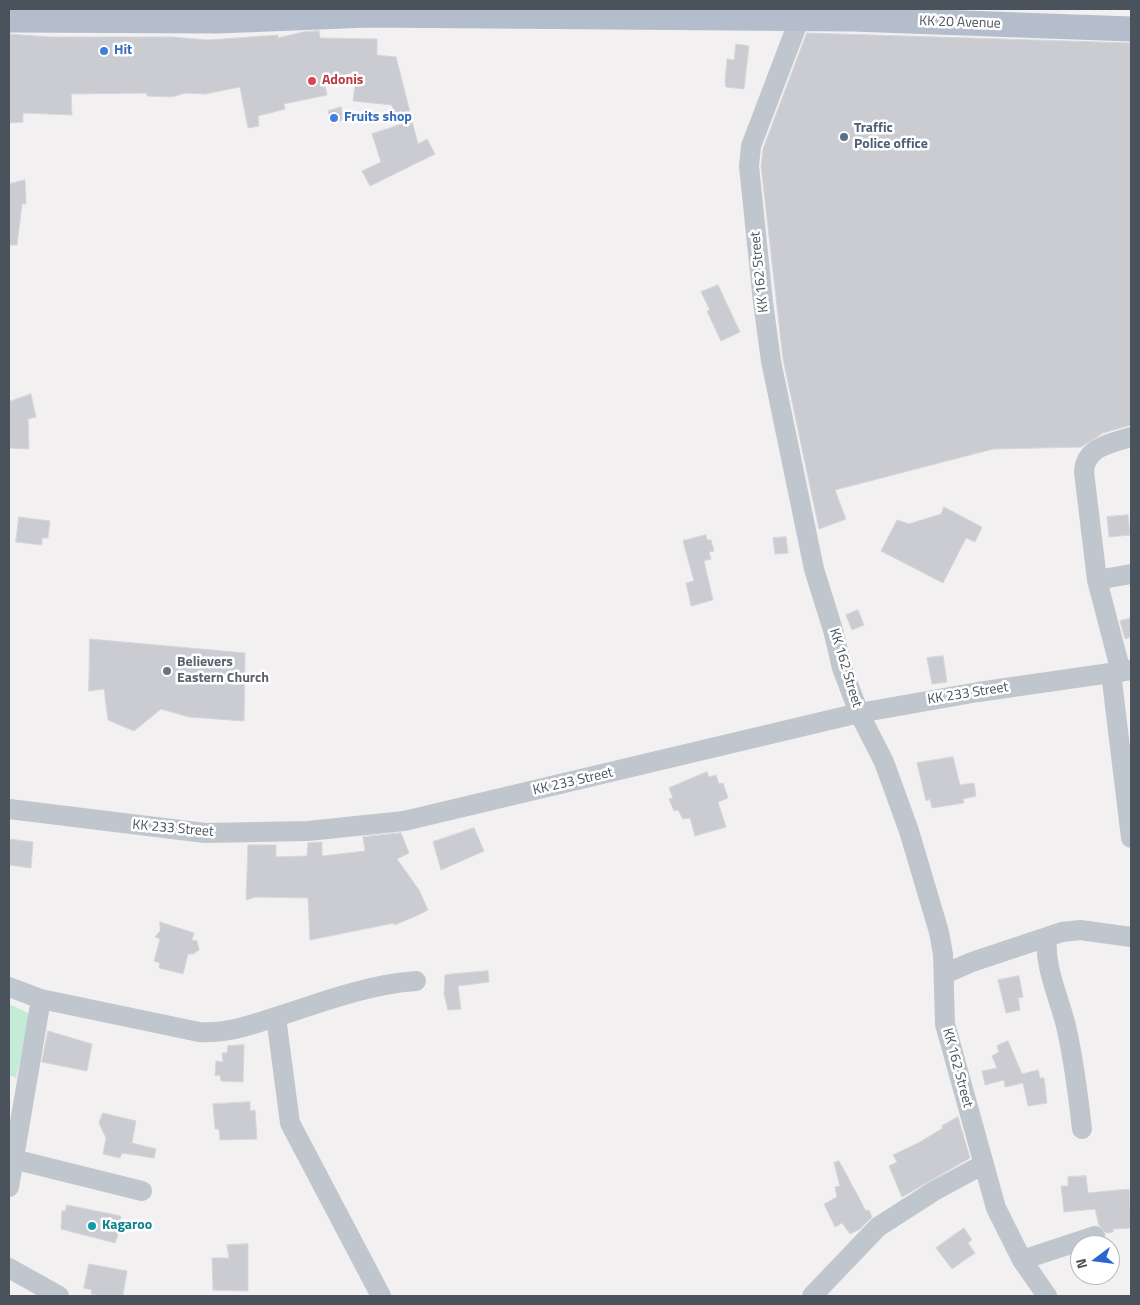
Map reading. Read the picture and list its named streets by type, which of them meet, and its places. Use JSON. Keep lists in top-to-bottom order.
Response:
{
  "streets": {
    "main road": ["KK 20 Avenue"],
    "street": ["KK 162 Street", "KK 233 Street"]
  },
  "crossings": [
    ["KK 20 Avenue", "KK 162 Street"],
    ["KK 162 Street", "KK 233 Street"]
  ],
  "places": [
    "Hit",
    "Adonis",
    "Fruits shop",
    "Traffic Police office",
    "Believers Eastern Church",
    "Kagaroo"
  ],
  "north": "left"
}
